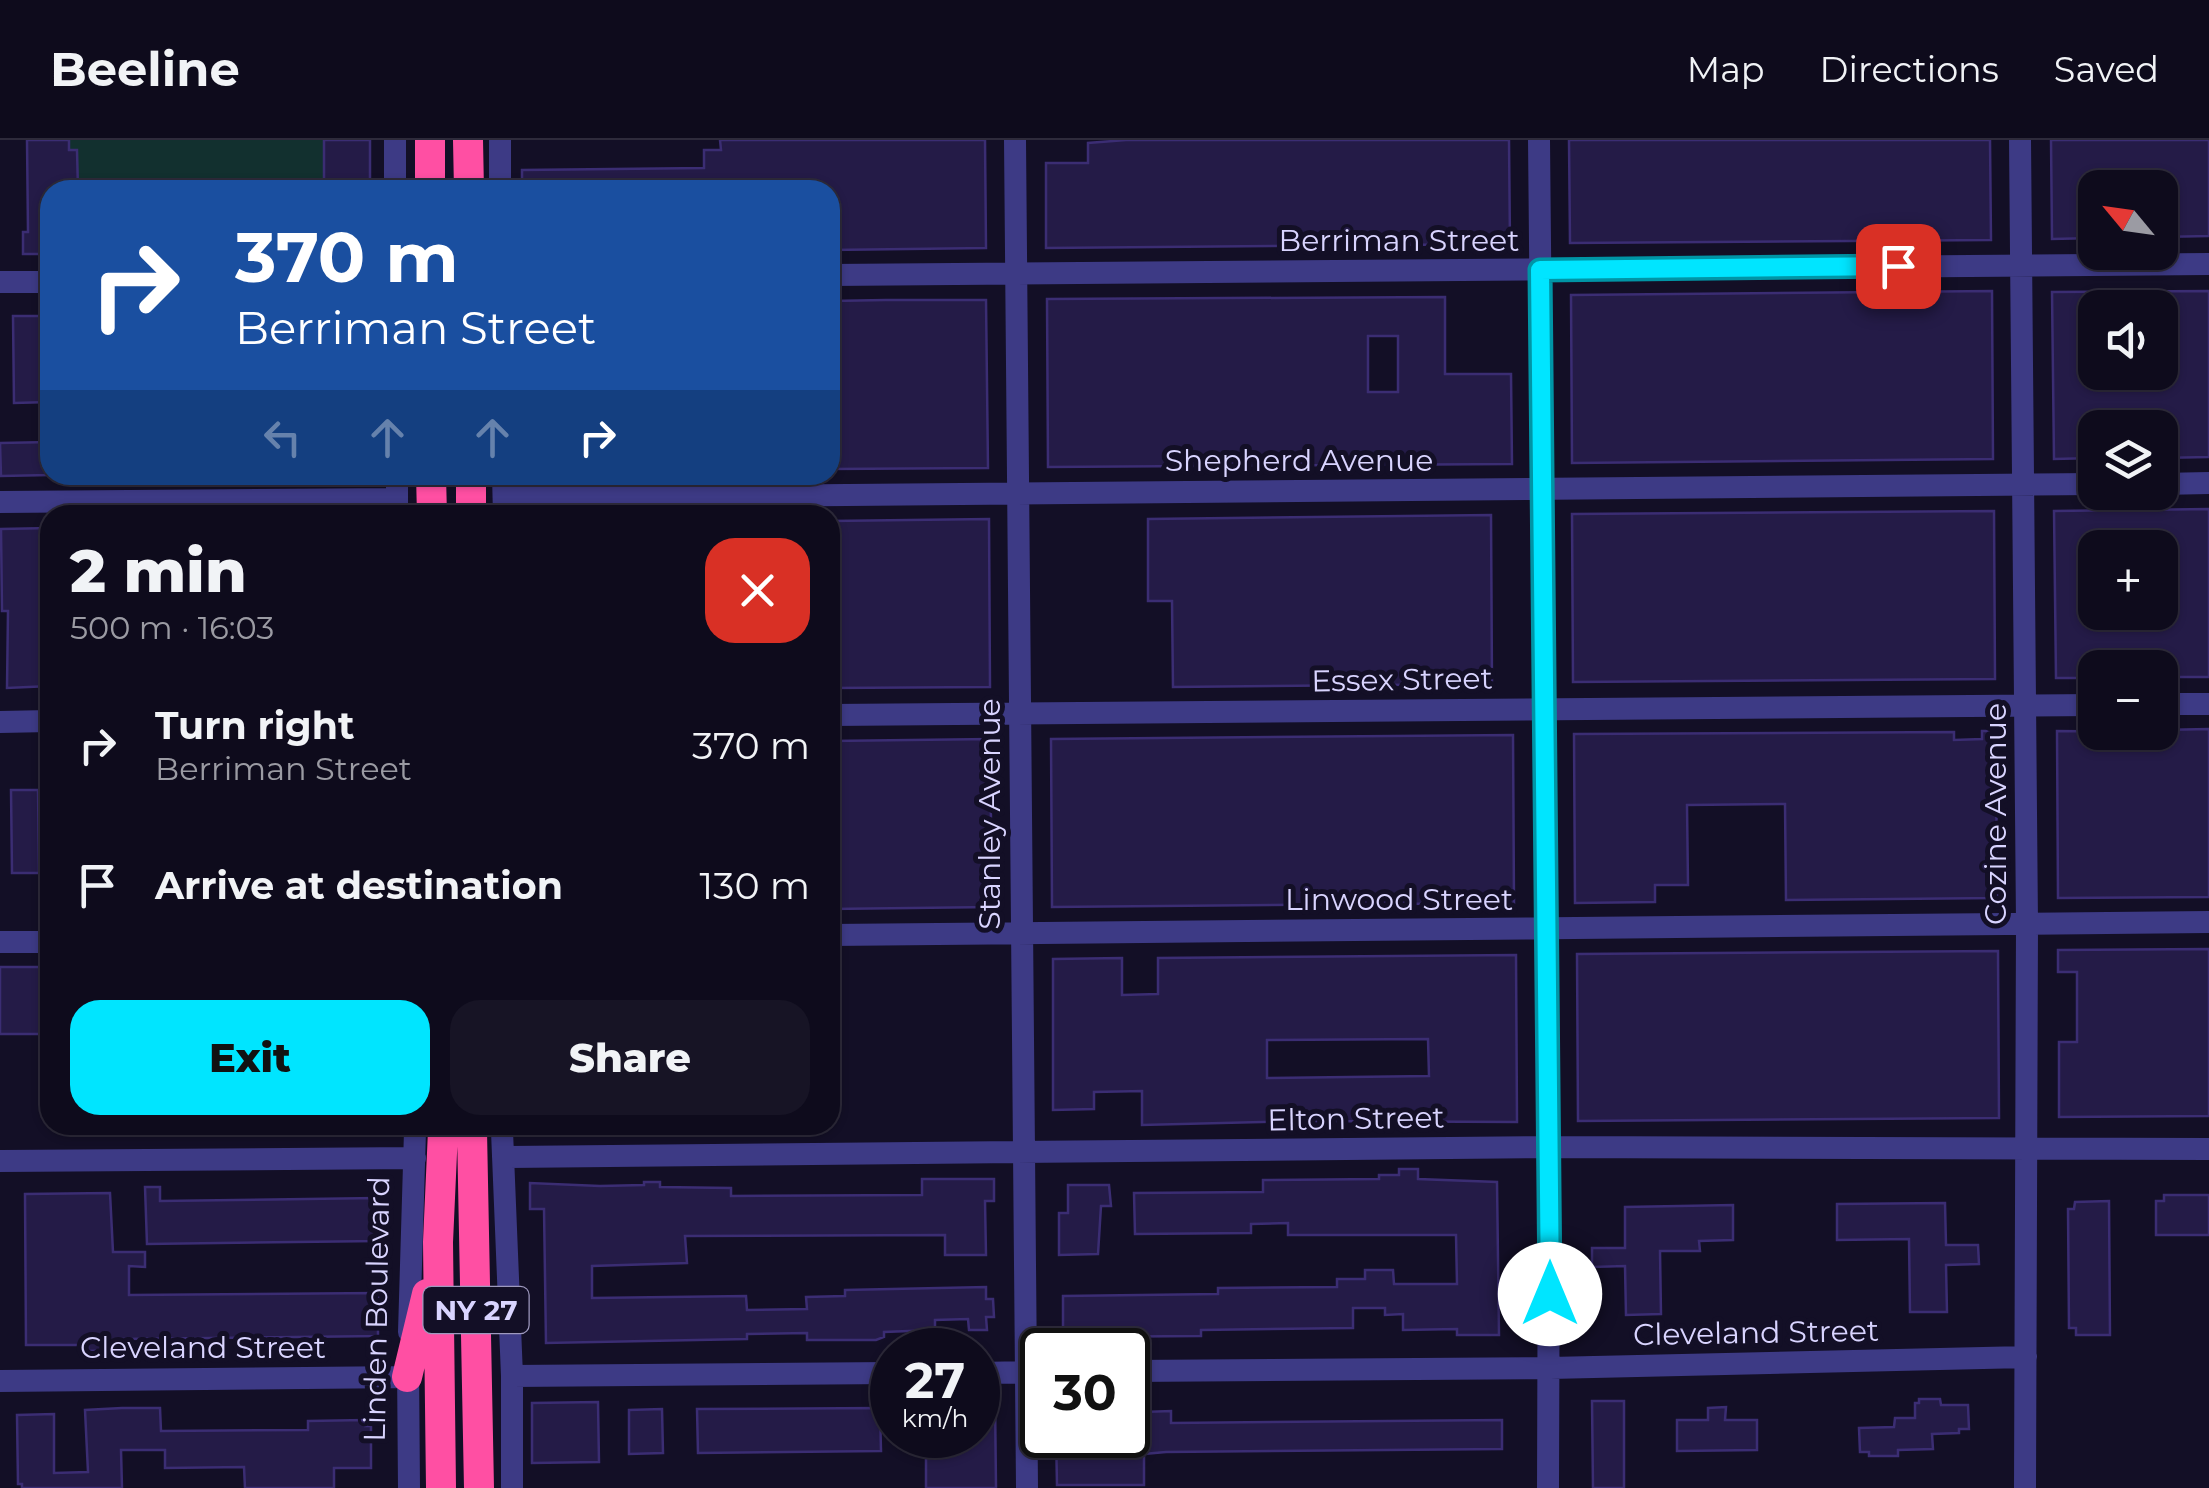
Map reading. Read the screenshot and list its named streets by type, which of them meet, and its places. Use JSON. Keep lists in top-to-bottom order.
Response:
{
  "streets": {
    "highway": ["Linden Boulevard", "NY 27"],
    "street": [
      "Berriman Street",
      "Shepherd Avenue",
      "Essex Street",
      "Stanley Avenue",
      "Cozine Avenue",
      "Linwood Street",
      "Elton Street",
      "Cleveland Street"
    ]
  },
  "crossings": [
    ["Berriman Street", "Stanley Avenue"],
    ["Berriman Street", "Cozine Avenue"],
    ["Shepherd Avenue", "Stanley Avenue"],
    ["Shepherd Avenue", "Cozine Avenue"],
    ["Essex Street", "Stanley Avenue"],
    ["Essex Street", "Cozine Avenue"],
    ["Stanley Avenue", "Linwood Street"],
    ["Stanley Avenue", "Elton Street"],
    ["Cozine Avenue", "Linwood Street"],
    ["Cozine Avenue", "Elton Street"],
    ["Cozine Avenue", "Cleveland Street"],
    ["Linden Boulevard", "Cleveland Street"]
  ],
  "north": "top left",
  "page": {
    "header": "Beeline",
    "nav": ["Map", "Directions", "Saved"],
    "map_buttons": ["+", "−"],
    "turn": ["370 m", "Berriman Street"],
    "heading": ["2 min", "500 m · 16:03"],
    "list": [
      {
        "name": "Turn right",
        "note": "Berriman Street",
        "value": "370 m"
      },
      {
        "name": "Arrive at destination",
        "value": "130 m"
      }
    ],
    "buttons": ["Exit", "Share"],
    "speed": "27 km/h",
    "limit": "30"
  }
}
